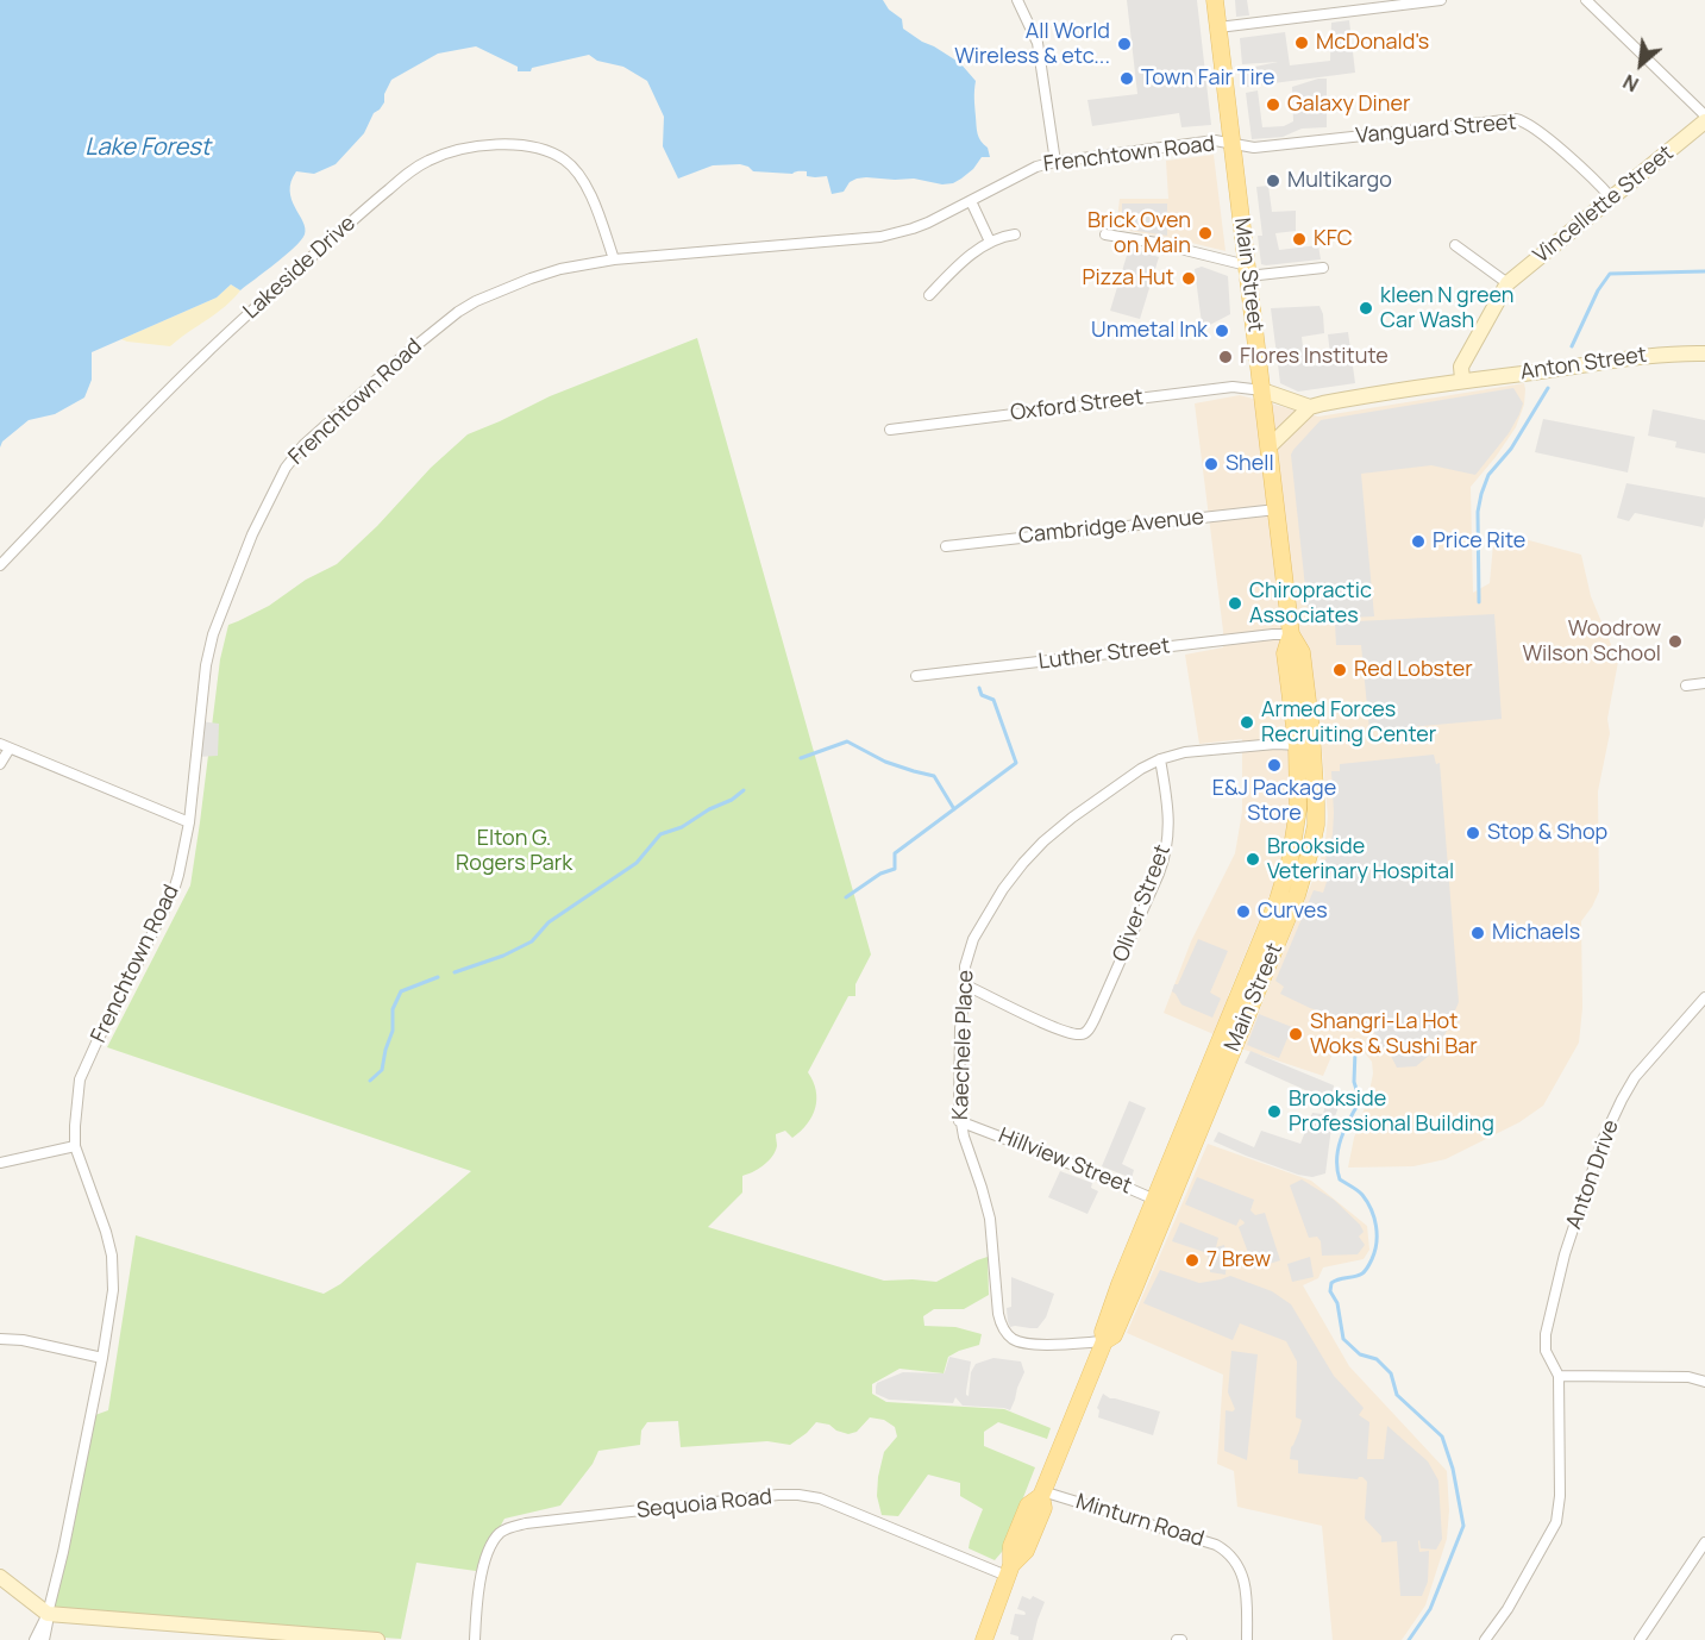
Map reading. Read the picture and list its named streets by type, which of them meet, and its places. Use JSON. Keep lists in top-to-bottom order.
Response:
{
  "streets": {
    "main road": ["Main Street"],
    "street": [
      "Vanguard Street",
      "Frenchtown Road",
      "Vincellette Street",
      "Lakeside Drive",
      "Anton Street",
      "Oxford Street",
      "Cambridge Avenue",
      "Luther Street",
      "Oliver Street",
      "Kaechele Place",
      "Hillview Street",
      "Anton Drive",
      "Sequoia Road",
      "Minturn Road"
    ]
  },
  "crossings": [
    ["Vanguard Street", "Frenchtown Road"],
    ["Vanguard Street", "Vincellette Street"],
    ["Vanguard Street", "Main Street"],
    ["Frenchtown Road", "Lakeside Drive"],
    ["Frenchtown Road", "Main Street"],
    ["Vincellette Street", "Anton Street"],
    ["Main Street", "Oxford Street"],
    ["Main Street", "Cambridge Avenue"],
    ["Main Street", "Luther Street"],
    ["Main Street", "Kaechele Place"],
    ["Main Street", "Hillview Street"],
    ["Main Street", "Sequoia Road"],
    ["Main Street", "Minturn Road"],
    ["Oliver Street", "Kaechele Place"],
    ["Kaechele Place", "Hillview Street"]
  ],
  "water": ["Lake Forest"],
  "parks": ["Elton G. Rogers Park"],
  "places": [
    "McDonald's",
    "All World Wireless & etc...",
    "Town Fair Tire",
    "Galaxy Diner",
    "Multikargo",
    "Brick Oven on Main",
    "KFC",
    "Pizza Hut",
    "kleen N green Car Wash",
    "Unmetal Ink",
    "Flores Institute",
    "Shell",
    "Price Rite",
    "Chiropractic Associates",
    "Woodrow Wilson School",
    "Red Lobster",
    "Armed Forces Recruiting Center",
    "E&J Package Store",
    "Stop & Shop",
    "Brookside Veterinary Hospital",
    "Curves",
    "Michaels",
    "Shangri-La Hot Woks & Sushi Bar",
    "Brookside Professional Building",
    "7 Brew"
  ],
  "north": "bottom left"
}
